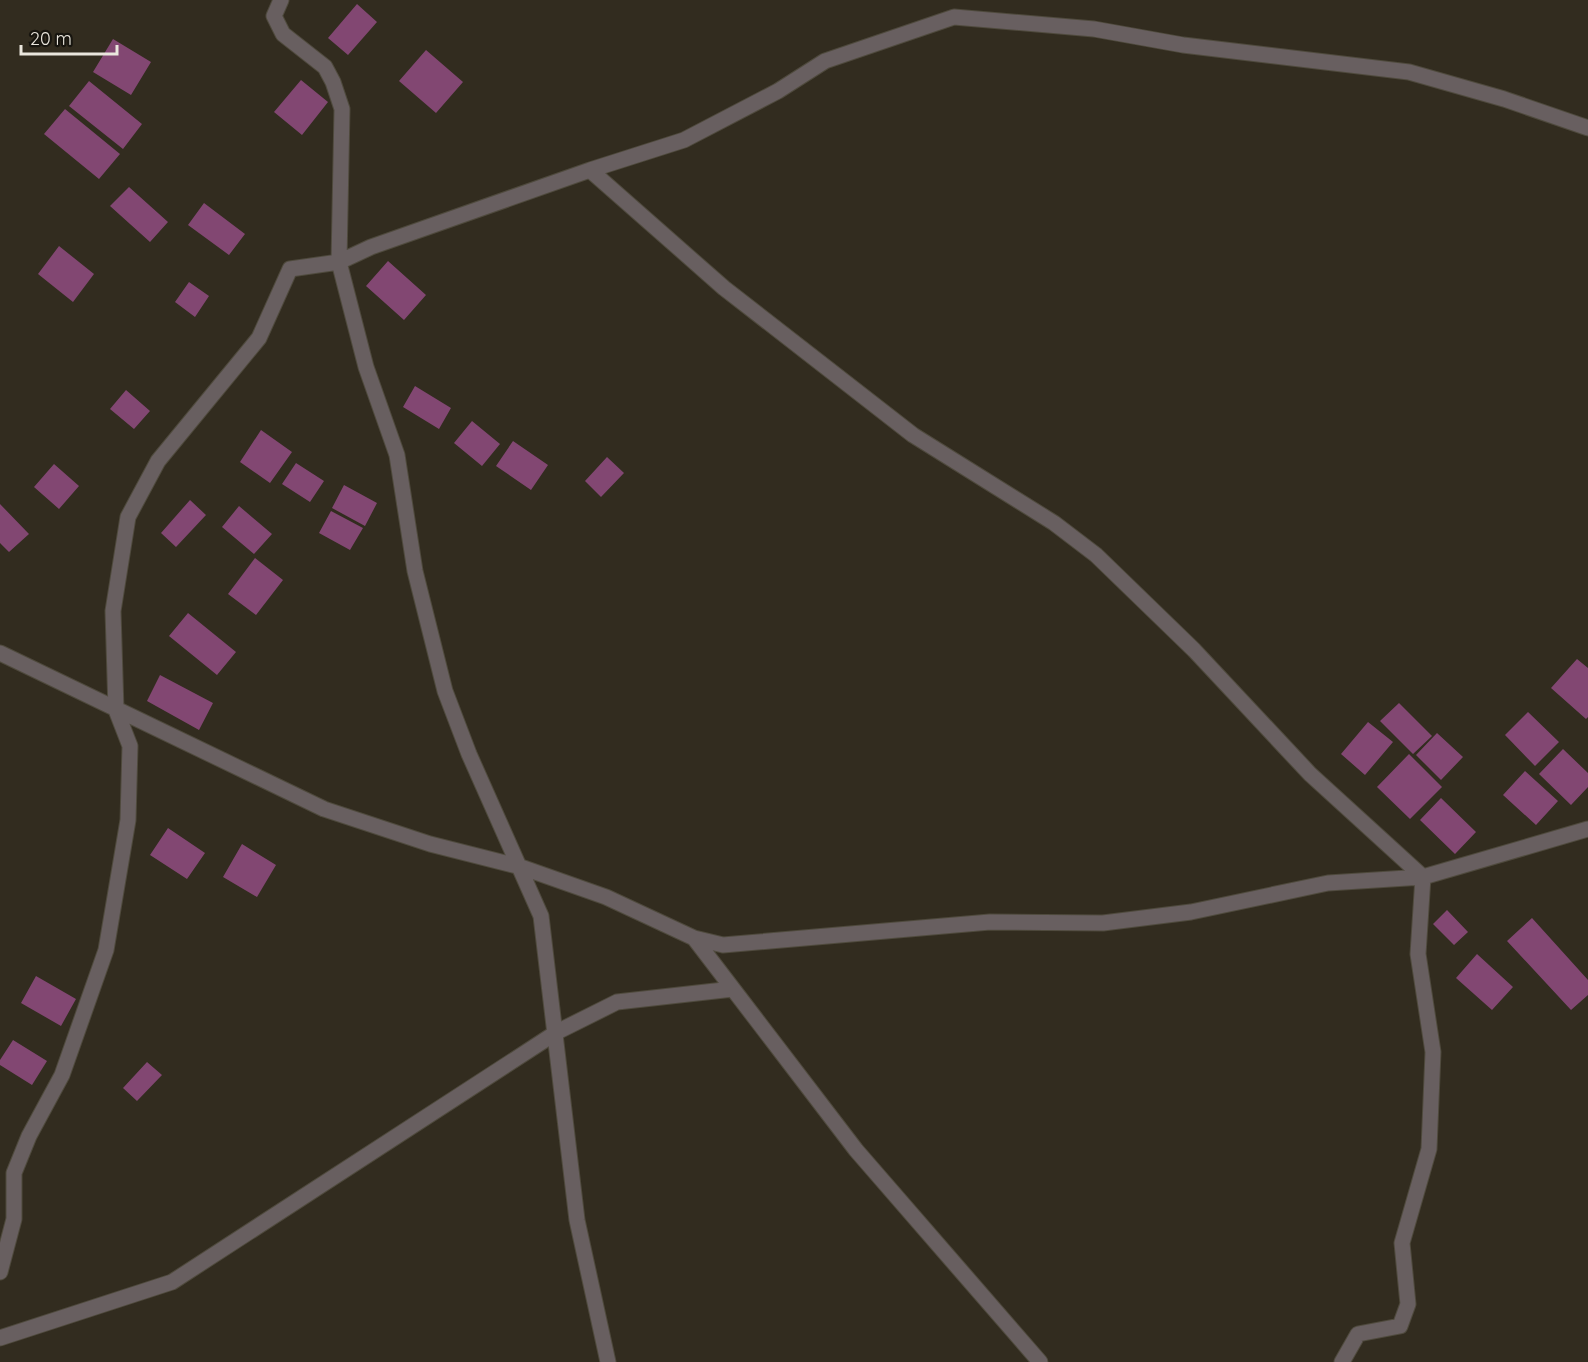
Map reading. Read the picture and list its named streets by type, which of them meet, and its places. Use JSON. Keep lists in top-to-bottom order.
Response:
{
  "scale_bar": "20 m"
}
